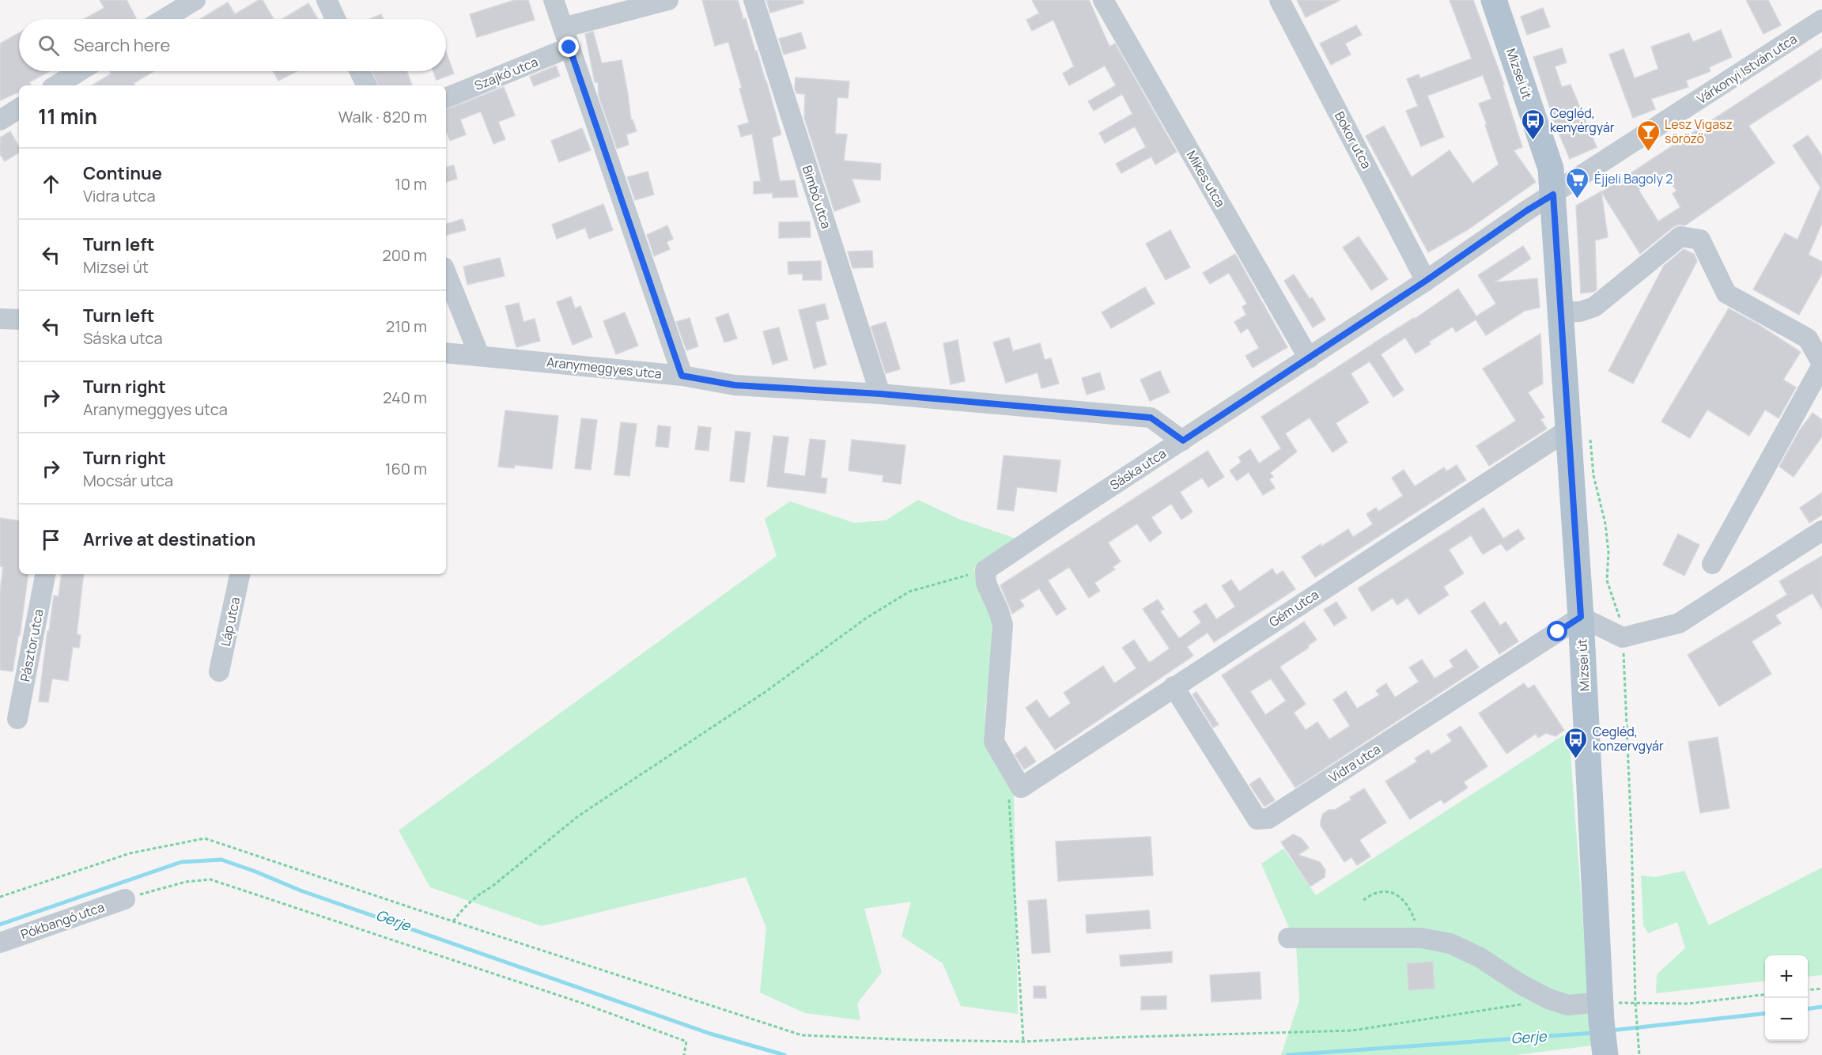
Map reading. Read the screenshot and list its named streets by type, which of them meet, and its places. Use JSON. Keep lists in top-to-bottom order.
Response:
{
  "streets": {
    "main road": ["Mizsei út"],
    "street": [
      "Várkonyi István utca",
      "Szajkó utca",
      "Bokor utca",
      "Mikes utca",
      "Bimbó utca",
      "Aranymeggyes utca",
      "Sáska utca",
      "Gém utca",
      "Láp utca",
      "Pásztor utca",
      "Vidra utca",
      "Pókbangó utca"
    ]
  },
  "crossings": [
    ["Várkonyi István utca", "Mizsei út"],
    ["Várkonyi István utca", "Sáska utca"],
    ["Mizsei út", "Sáska utca"],
    ["Mizsei út", "Gém utca"],
    ["Mizsei út", "Vidra utca"],
    ["Bokor utca", "Sáska utca"],
    ["Mikes utca", "Sáska utca"],
    ["Bimbó utca", "Aranymeggyes utca"],
    ["Aranymeggyes utca", "Sáska utca"],
    ["Gém utca", "Vidra utca"]
  ],
  "water": ["Gerje"],
  "places": {
    "bus stop": ["Cegléd, kenyérgyár", "Cegléd, konzervgyár"],
    "bar": ["Lesz Vigasz söröző"],
    "supermarket": ["Éjjeli Bagoly 2"]
  },
  "page": {
    "search": "Search here",
    "heading": ["11 min", "Walk · 820 m"],
    "list": [
      ["Continue", "Vidra utca", "10 m"],
      ["Turn left", "Mizsei út", "200 m"],
      ["Turn left", "Sáska utca", "210 m"],
      ["Turn right", "Aranymeggyes utca", "240 m"],
      ["Turn right", "Mocsár utca", "160 m"],
      "Arrive at destination"
    ],
    "map_buttons": ["+", "−"]
  }
}
